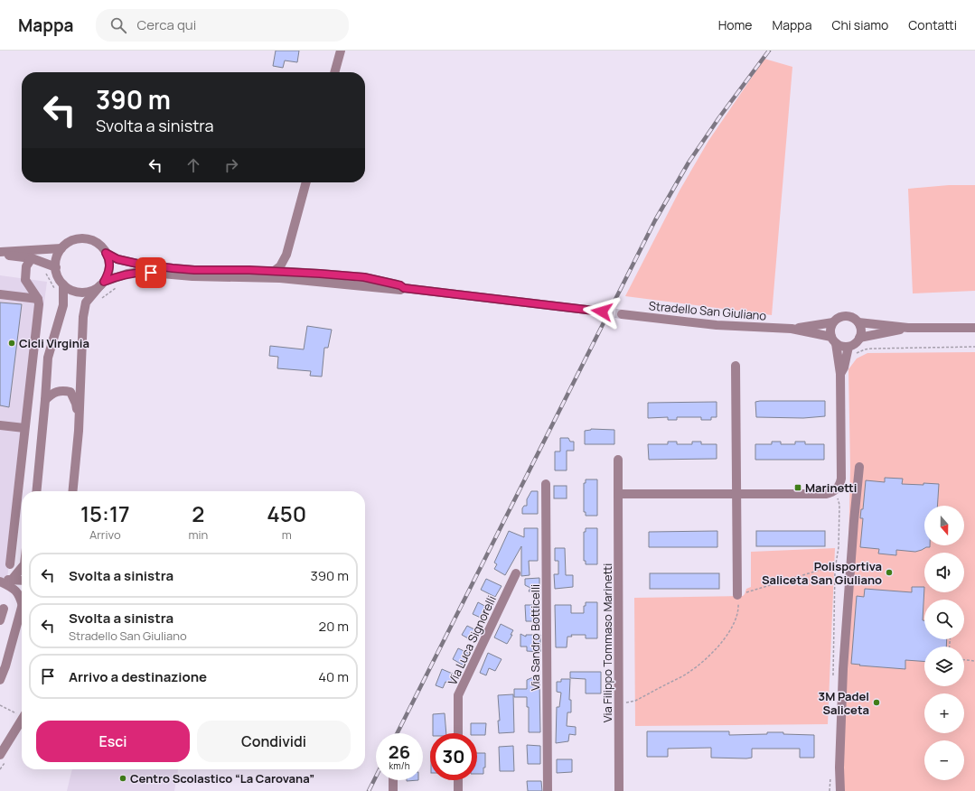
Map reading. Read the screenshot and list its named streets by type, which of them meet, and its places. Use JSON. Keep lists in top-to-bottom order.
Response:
{
  "streets": {
    "street": [
      "Stradello San Giuliano",
      "Via Sandro Botticelli",
      "Via Luca Signorelli",
      "Via Filippo Tommaso Marinetti"
    ]
  },
  "places": {
    "other": [
      "Cicli Virginia",
      "Polisportiva Saliceta San Giuliano",
      "3M Padel Saliceta",
      "Centro Scolastico “La Carovana”"
    ],
    "transit": ["Marinetti"]
  },
  "north": "bottom",
  "page": {
    "header": "Mappa",
    "search": "Cerca qui",
    "nav": [
      "Home",
      "Mappa",
      "Chi siamo",
      "Contatti"
    ],
    "turn": ["390 m", "Svolta a sinistra"],
    "eta": [
      "15:17",
      "Arrivo",
      "2",
      "min",
      "450",
      "m"
    ],
    "map_buttons": ["+", "−"],
    "list": [
      {
        "name": "Svolta a sinistra",
        "value": "390 m"
      },
      {
        "name": "Svolta a sinistra",
        "note": "Stradello San Giuliano",
        "value": "20 m"
      },
      {
        "name": "Arrivo a destinazione",
        "value": "40 m"
      }
    ],
    "buttons": ["Esci", "Condividi"],
    "speed": "26 km/h",
    "limit": "30"
  }
}
